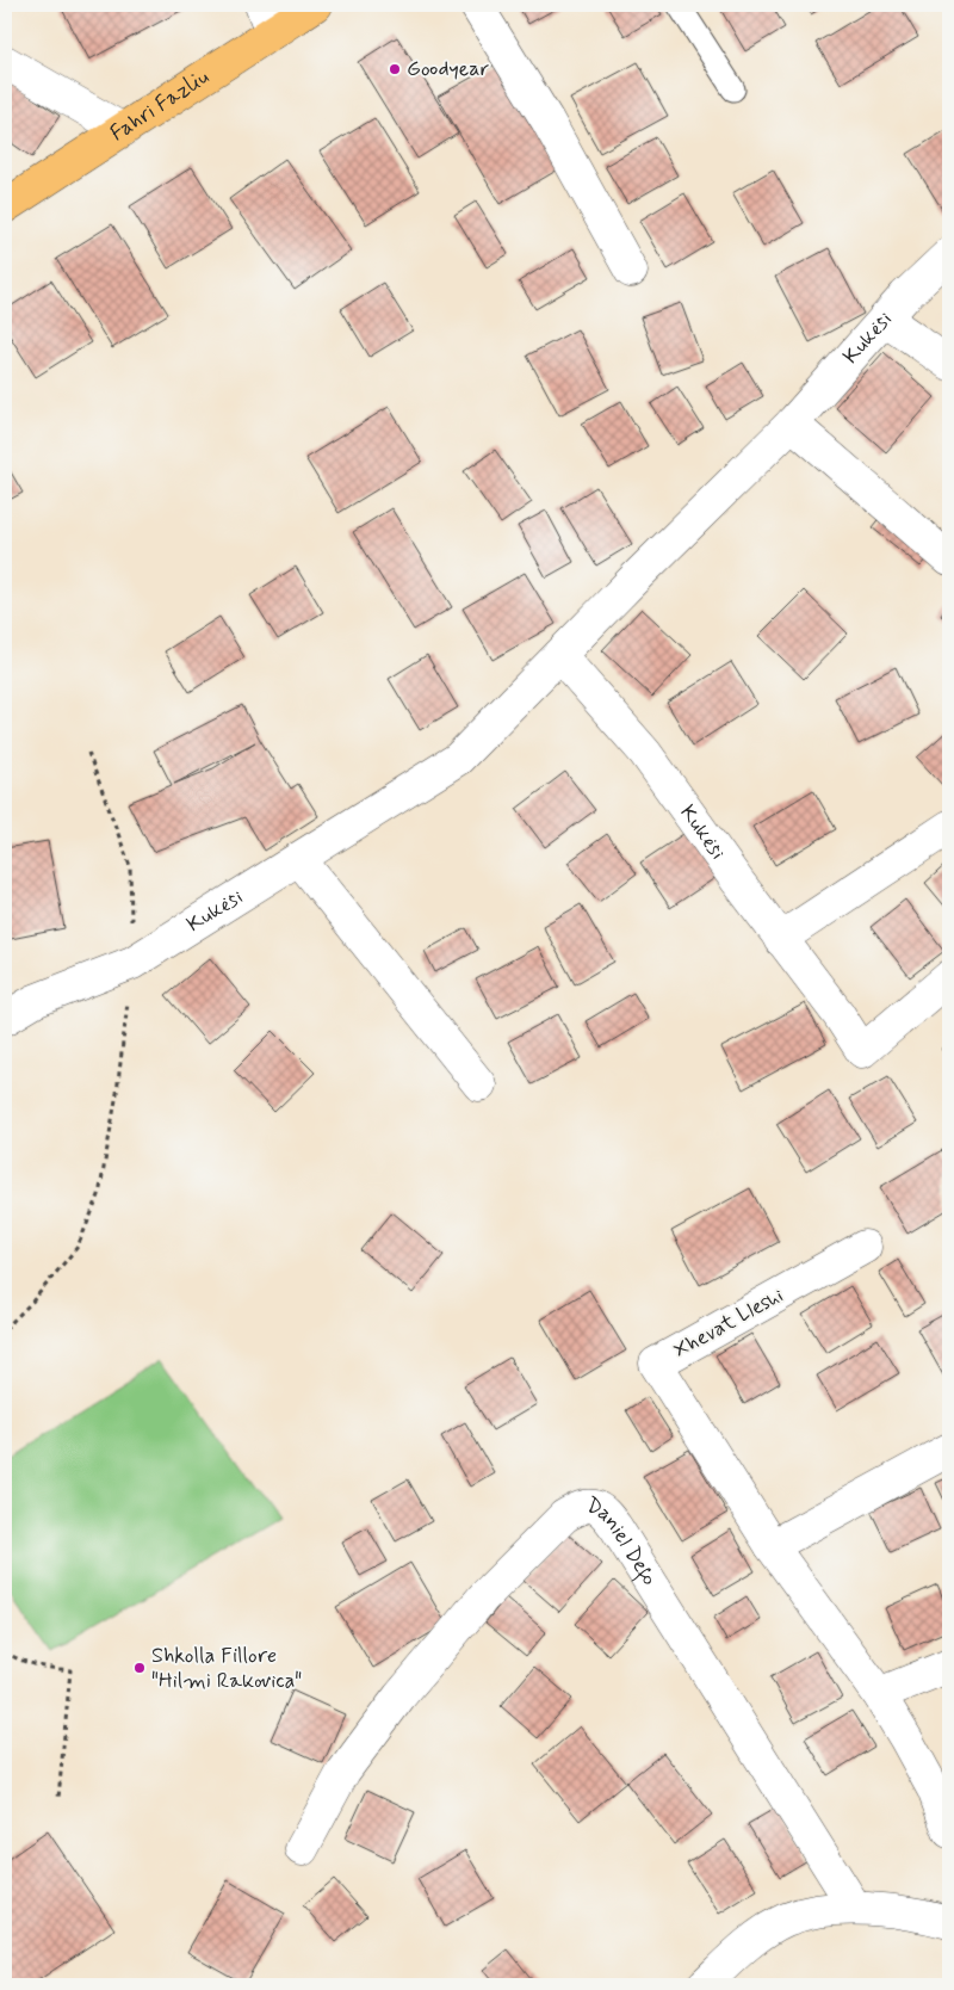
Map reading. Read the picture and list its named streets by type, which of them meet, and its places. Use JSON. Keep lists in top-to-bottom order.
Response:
{
  "streets": {
    "main road": ["Fahri Fazliu"],
    "street": ["Kukësi", "Xhevat Lleshi", "Daniel Defo"]
  },
  "places": ["Goodyear", "Shkolla Fillore \"Hilmi Rakovica\""]
}
